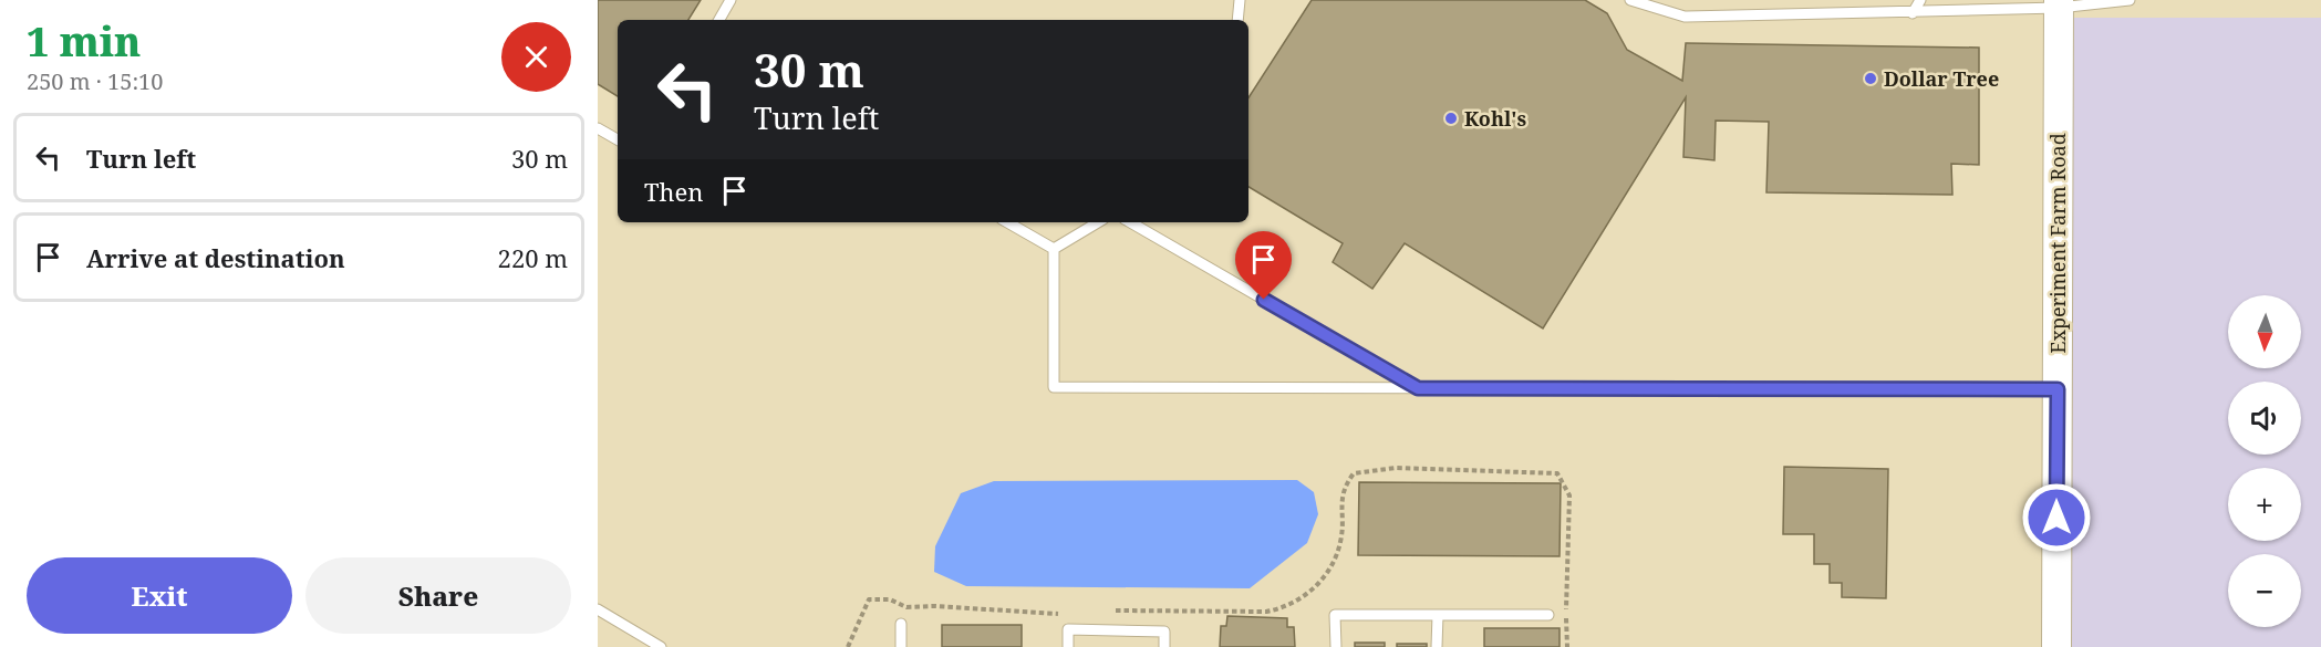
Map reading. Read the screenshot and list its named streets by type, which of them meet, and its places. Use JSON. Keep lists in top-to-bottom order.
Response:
{
  "streets": {
    "street": ["Experiment Farm Road"]
  },
  "places": ["Dollar Tree", "Kohl's"],
  "north": "bottom",
  "page": {
    "heading": ["1 min", "250 m · 15:10"],
    "turn": ["30 m", "Turn left"],
    "list": [
      {
        "name": "Turn left",
        "value": "30 m"
      },
      {
        "name": "Arrive at destination",
        "value": "220 m"
      }
    ],
    "then": "Then",
    "map_buttons": ["+", "−"],
    "buttons": ["Exit", "Share"]
  }
}
